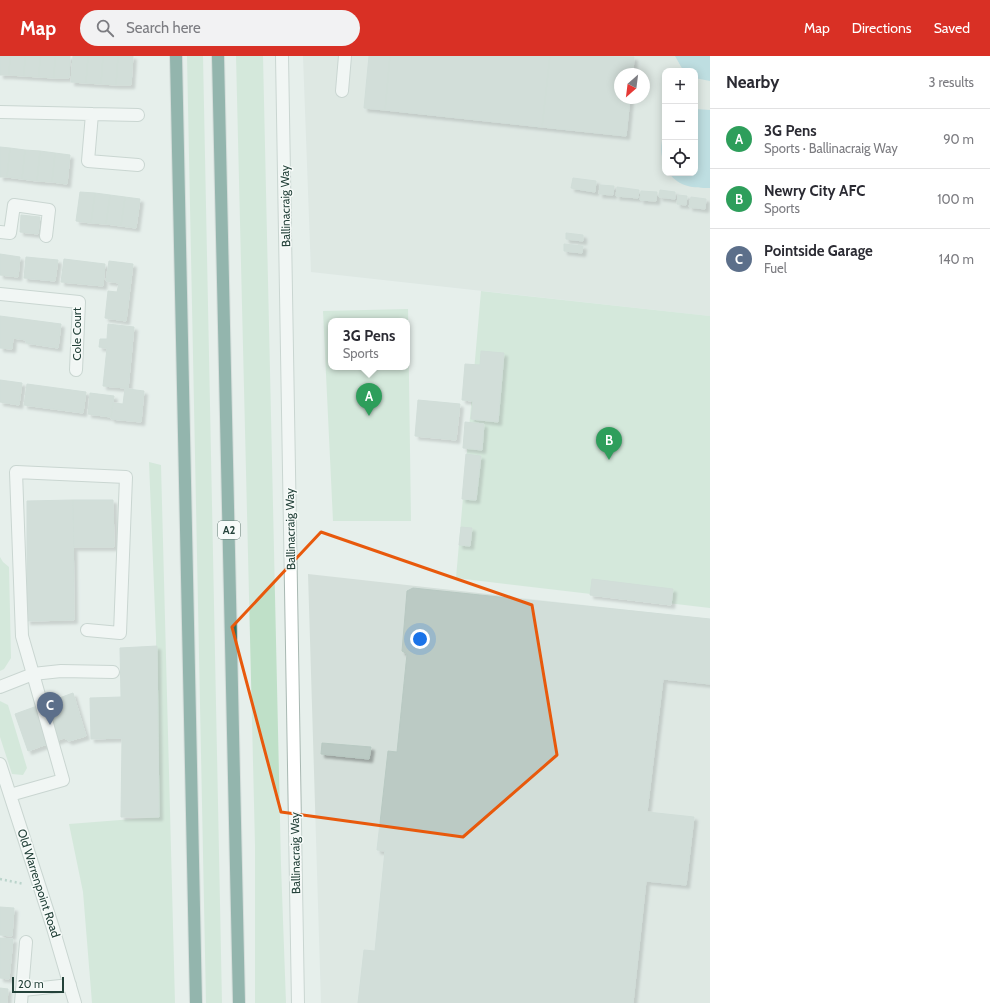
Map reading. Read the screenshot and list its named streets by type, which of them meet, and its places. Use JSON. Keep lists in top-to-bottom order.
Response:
{
  "streets": {
    "highway": ["A2"],
    "street": ["Ballinacraig Way", "Cole Court", "Old Warrenpoint Road"]
  },
  "scale_bar": "20 m",
  "north": "bottom left",
  "page": {
    "header": "Map",
    "search": "Search here",
    "nav": ["Map", "Directions", "Saved"],
    "heading": ["Nearby", "3 results"],
    "map_buttons": ["+", "−"],
    "list": [
      {
        "mark": "A",
        "name": "3G Pens",
        "note": "Sports · Ballinacraig Way",
        "value": "90 m"
      },
      {
        "mark": "B",
        "name": "Newry City AFC",
        "note": "Sports",
        "value": "100 m"
      },
      {
        "mark": "C",
        "name": "Pointside Garage",
        "note": "Fuel",
        "value": "140 m"
      }
    ],
    "popup": ["3G Pens", "Sports"],
    "pins": ["A", "B", "C"],
    "scale": "20 m"
  }
}
